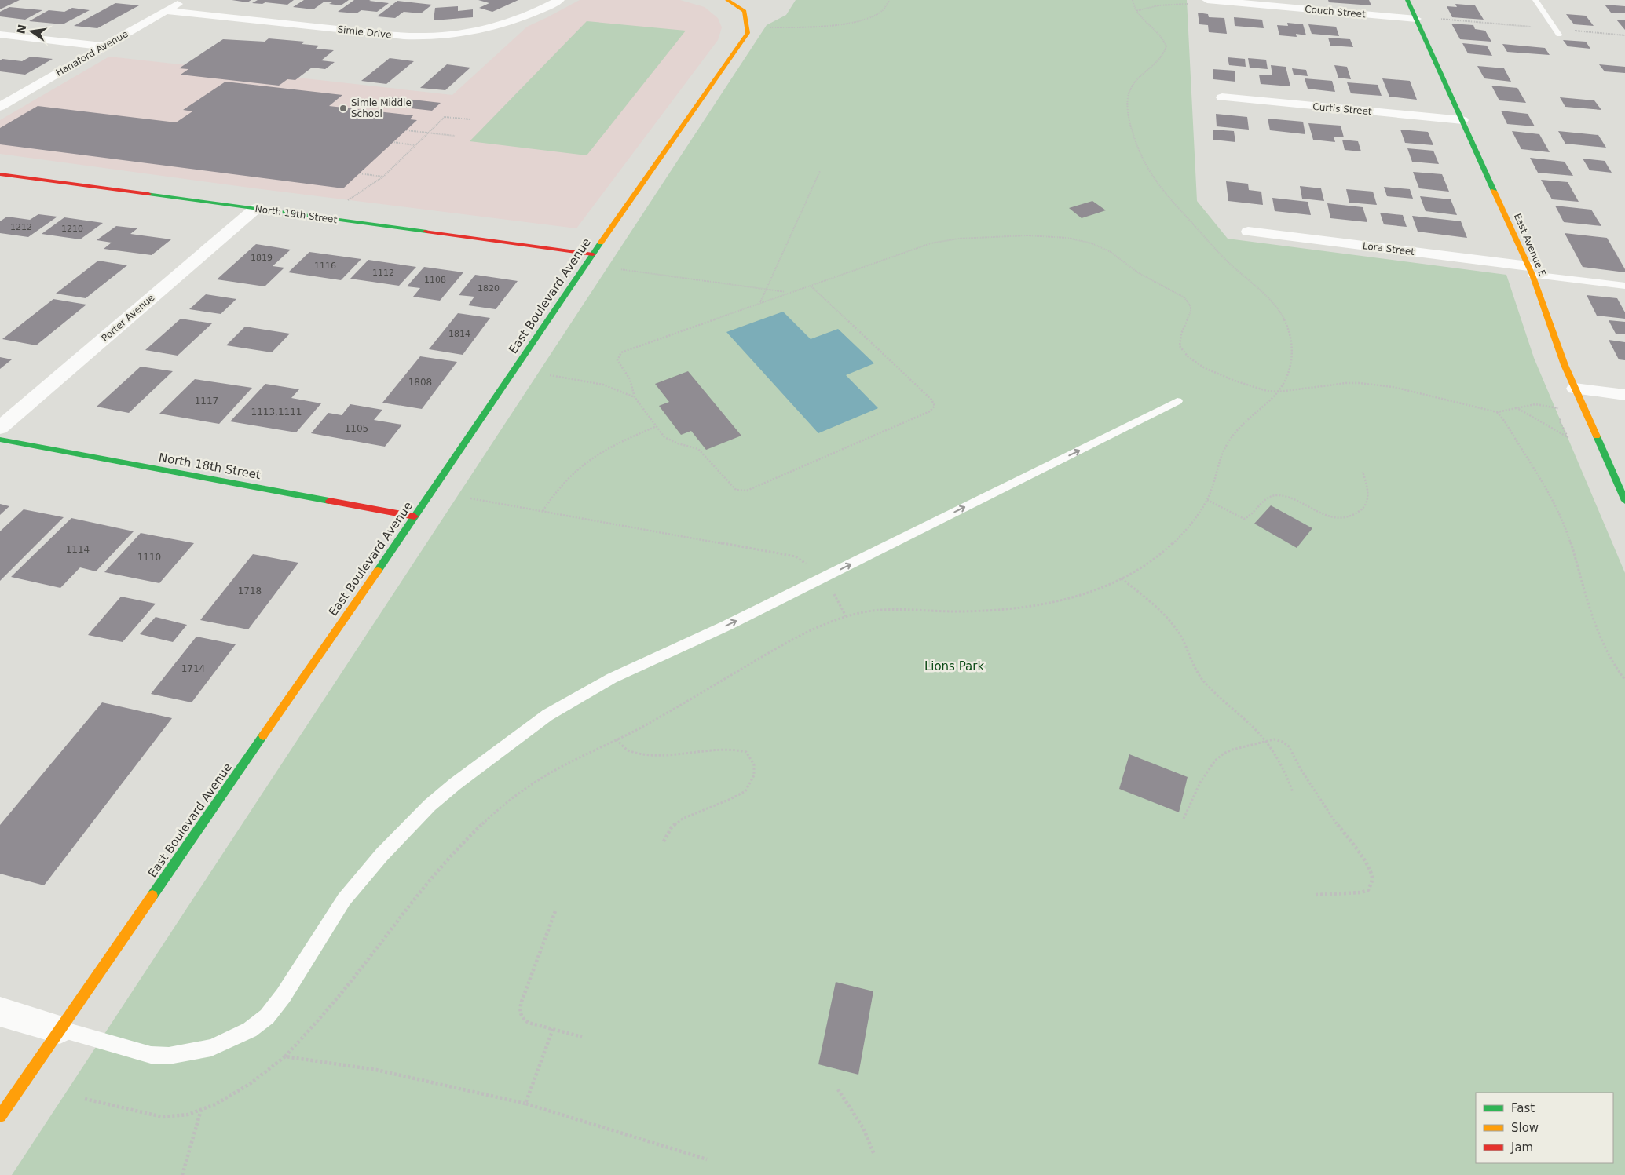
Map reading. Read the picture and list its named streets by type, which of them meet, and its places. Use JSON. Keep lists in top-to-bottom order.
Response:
{
  "streets": {
    "street": [
      "Couch Street",
      "Simle Drive",
      "Hanaford Avenue",
      "Curtis Street",
      "North 19th Street",
      "East Avenue E",
      "Lora Street",
      "East Boulevard Avenue",
      "Porter Avenue",
      "North 18th Street"
    ]
  },
  "crossings": [
    ["Couch Street", "East Avenue E"],
    ["Simle Drive", "Hanaford Avenue"],
    ["Curtis Street", "East Avenue E"],
    ["North 19th Street", "East Boulevard Avenue"],
    ["North 19th Street", "Porter Avenue"],
    ["East Avenue E", "Lora Street"],
    ["East Boulevard Avenue", "North 18th Street"]
  ],
  "parks": ["Lions Park"],
  "places": ["Simle Middle School"],
  "house_numbers": [
    "1212",
    "1210",
    "1819",
    "1116",
    "1112",
    "1108",
    "1820",
    "1814",
    "1808",
    "1117",
    "1113,1111",
    "1105",
    "1114",
    "1110",
    "1718",
    "1714"
  ],
  "legend": ["Fast", "Slow", "Jam"],
  "north": "left"
}
